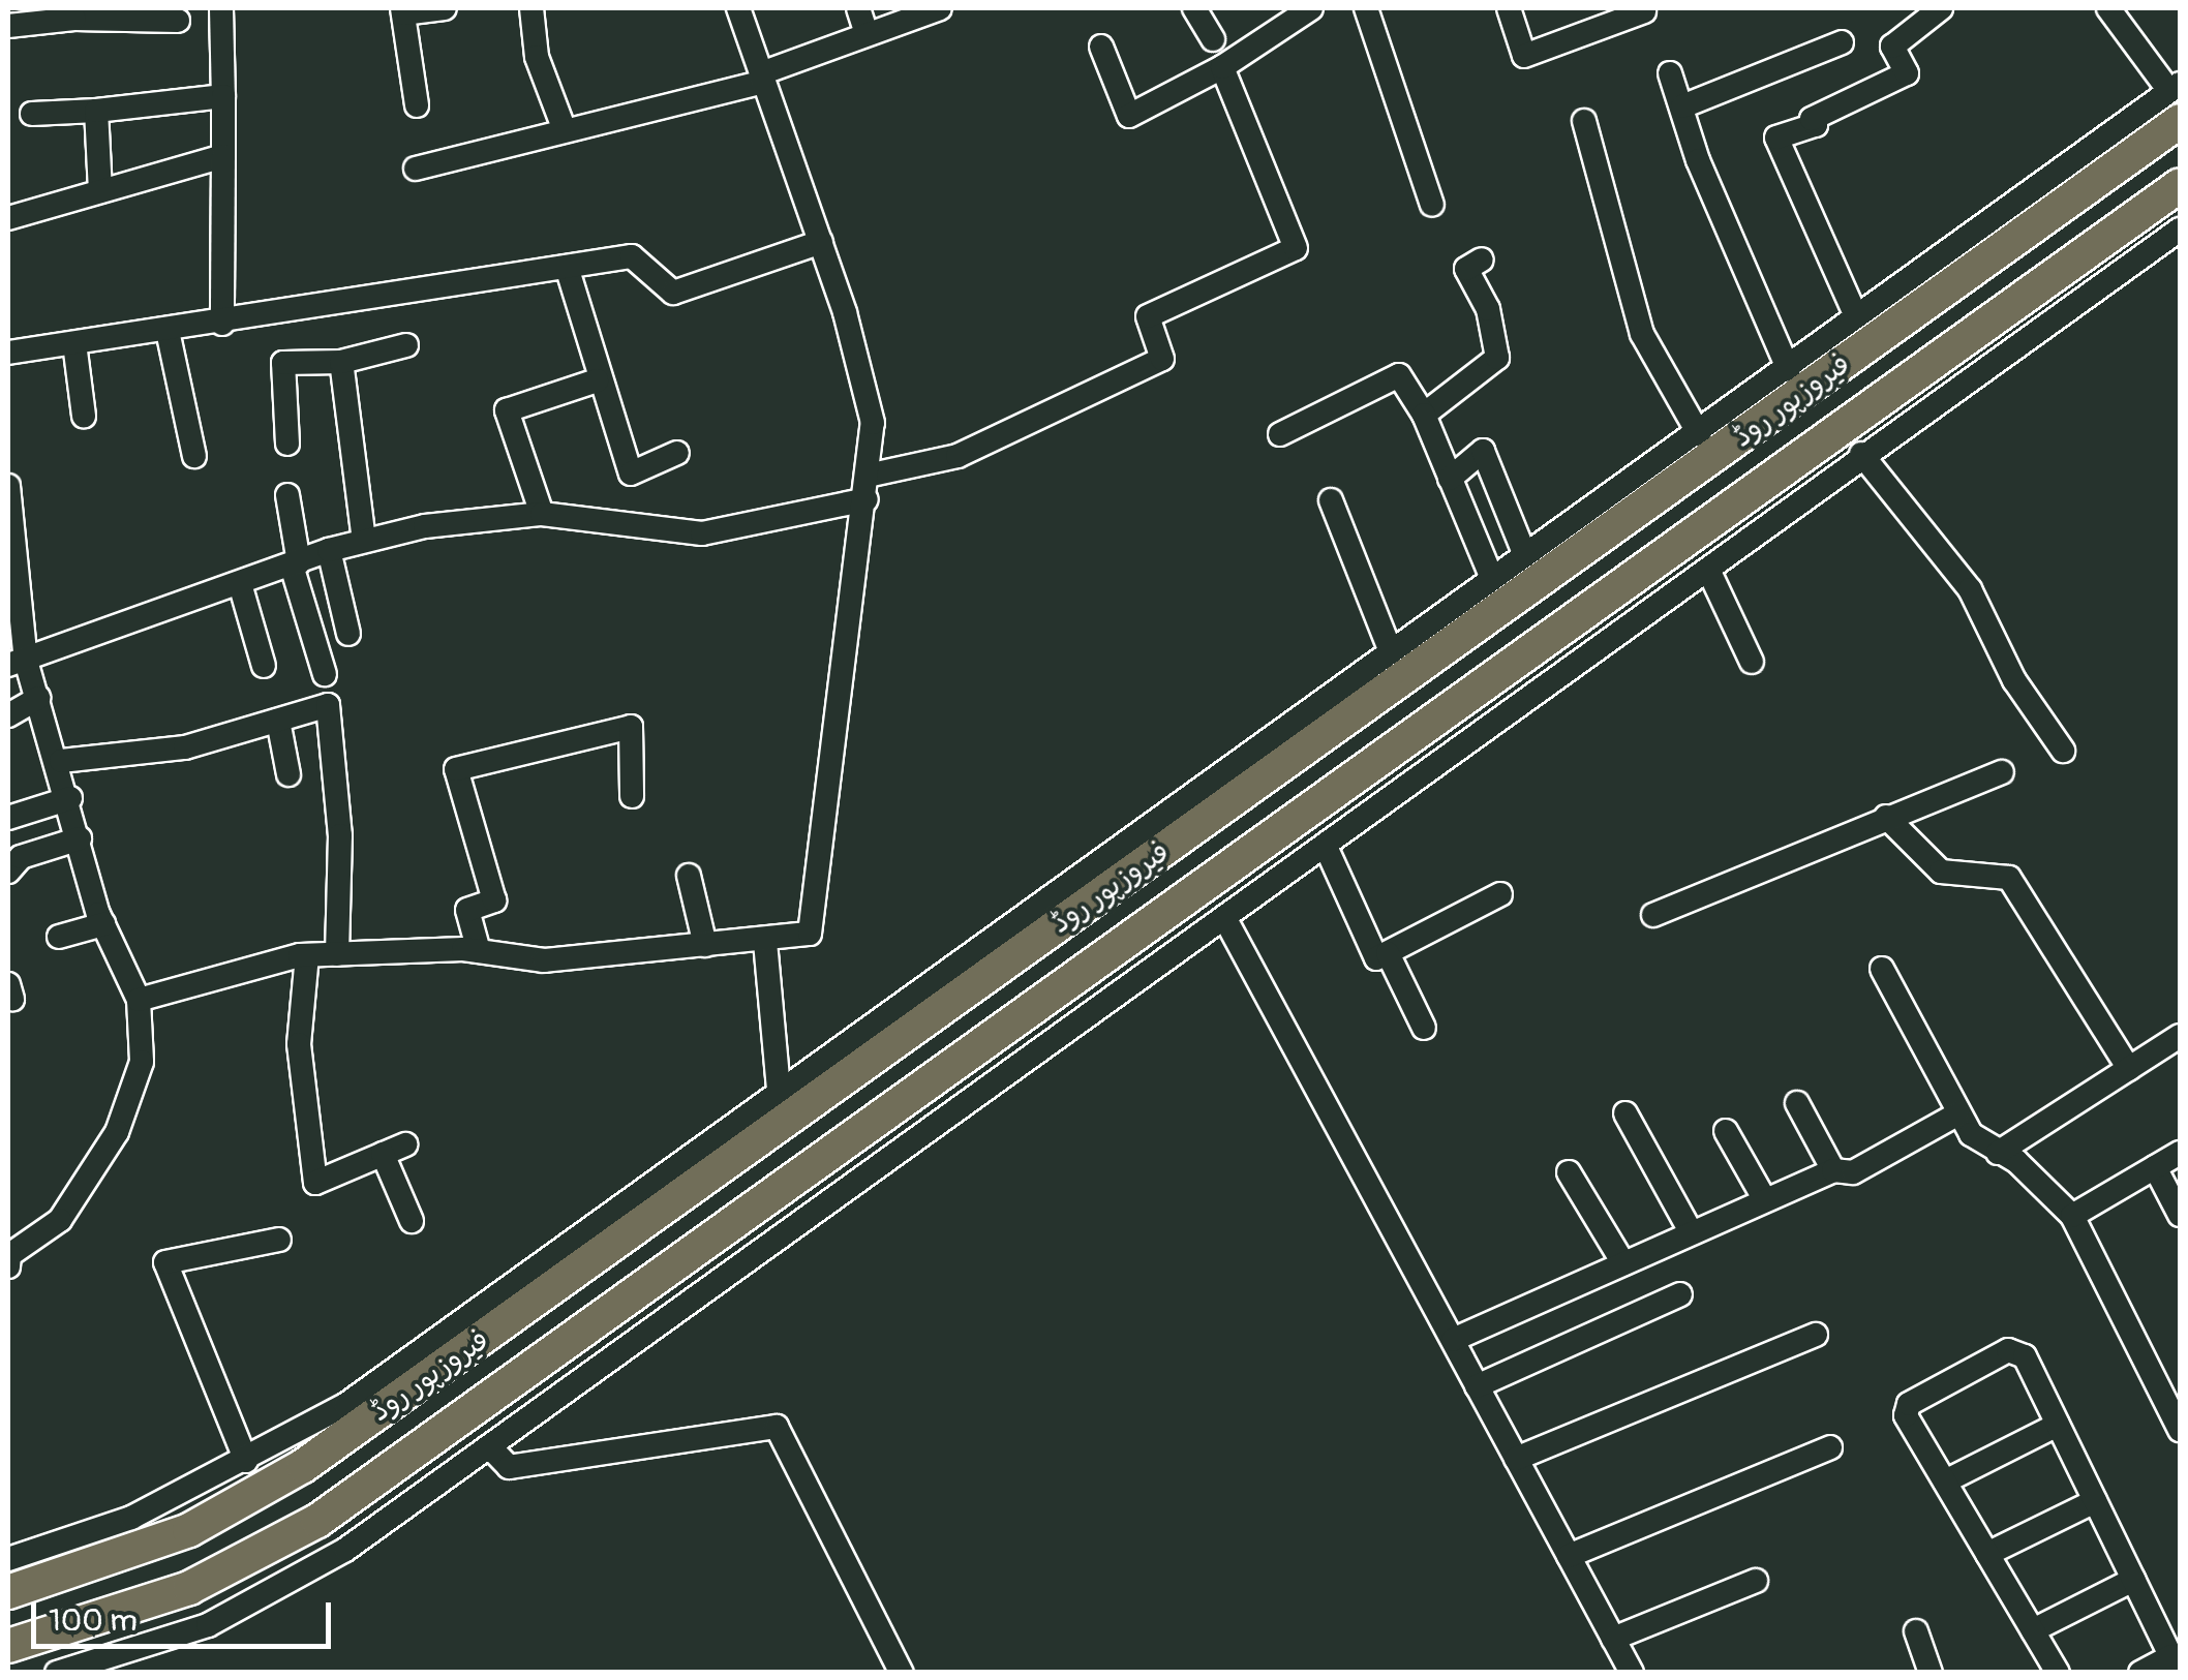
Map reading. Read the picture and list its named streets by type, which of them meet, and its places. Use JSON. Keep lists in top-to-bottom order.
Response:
{
  "streets": {
    "highway": ["فیروزپور روڈ"]
  },
  "scale_bar": "100 m"
}
